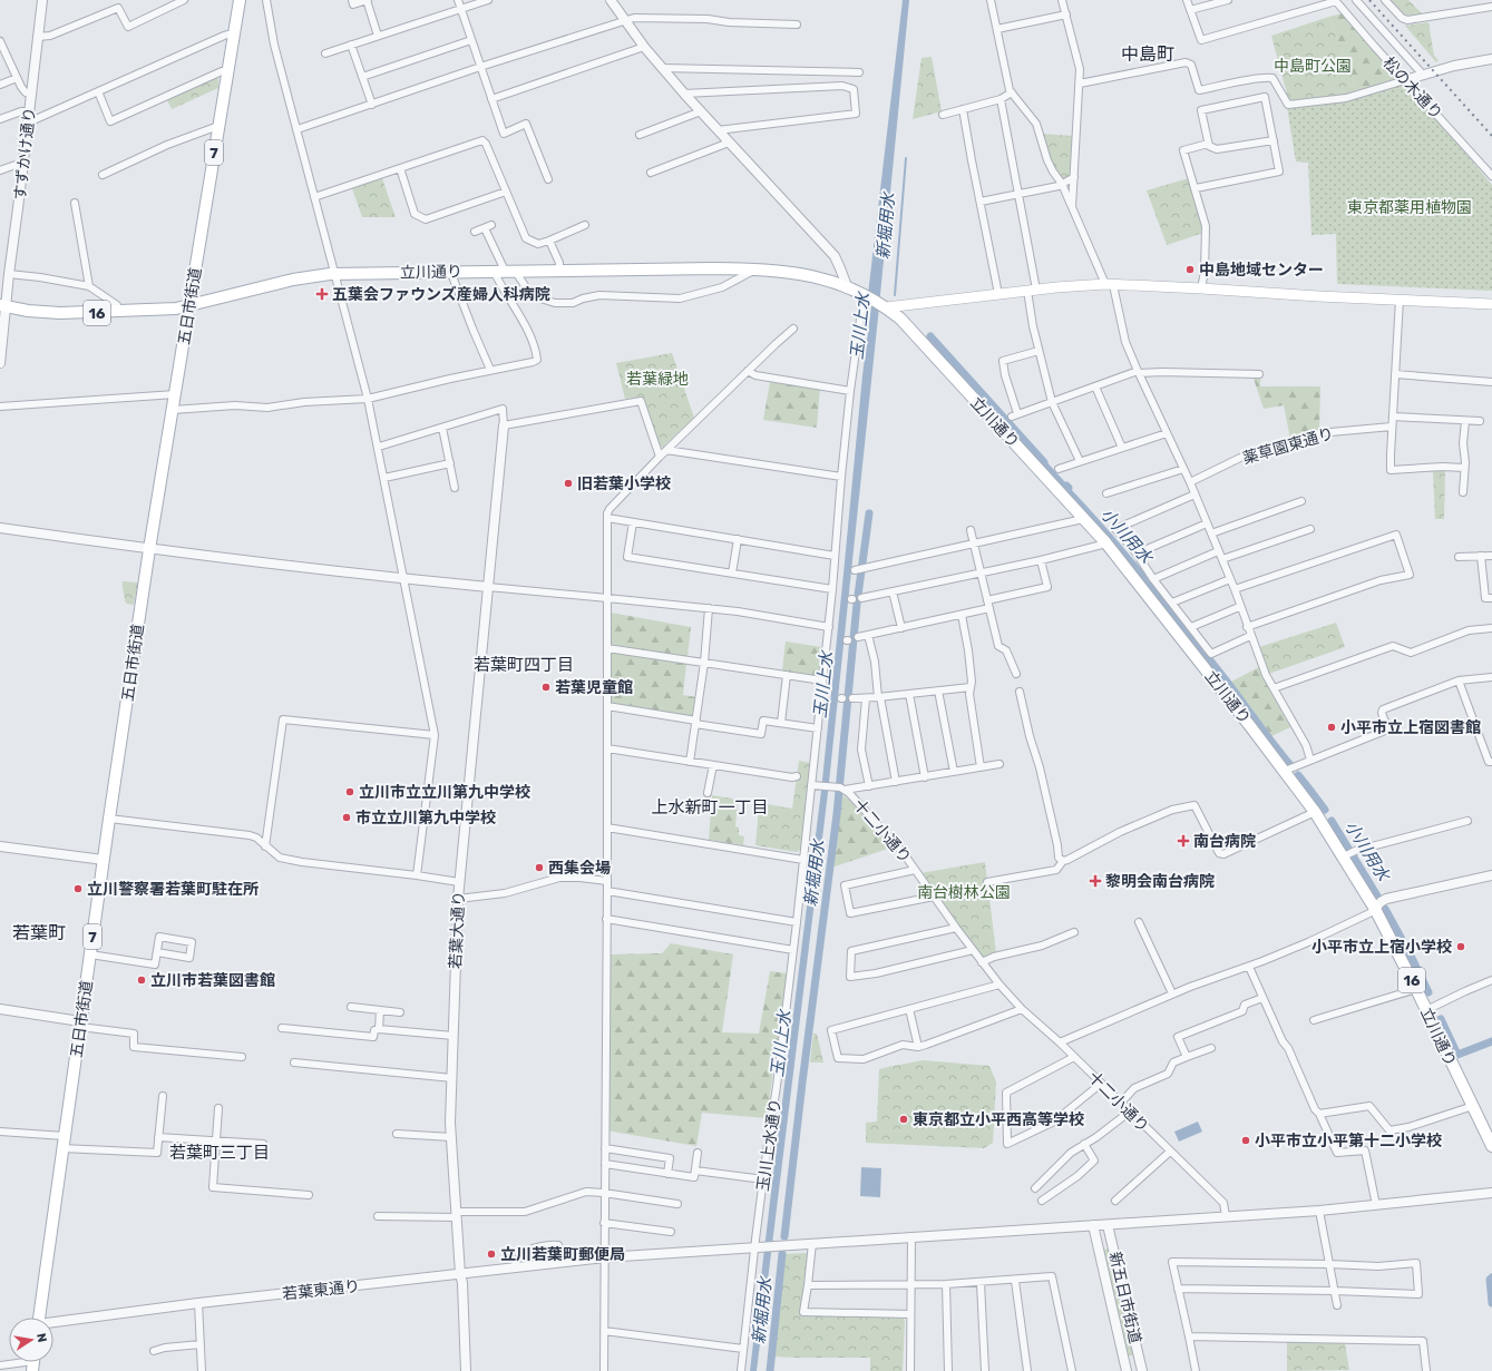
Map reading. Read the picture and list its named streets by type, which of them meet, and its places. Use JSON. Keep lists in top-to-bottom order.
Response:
{
  "streets": {
    "main road": [
      "7",
      "立川通り",
      "五日市街道",
      "16"
    ],
    "street": [
      "松の木通り",
      "すずかけ通り",
      "薬草園東通り",
      "十二小通り",
      "若葉大通り",
      "玉川上水通り",
      "若葉東通り",
      "新五日市街道"
    ]
  },
  "crossings": [
    ["すずかけ通り", "立川通り"],
    ["立川通り", "五日市街道"],
    ["立川通り", "16"],
    ["立川通り", "玉川上水通り"],
    ["16", "玉川上水通り"],
    ["十二小通り", "若葉東通り"],
    ["若葉大通り", "若葉東通り"],
    ["玉川上水通り", "若葉東通り"],
    ["若葉東通り", "新五日市街道"]
  ],
  "districts": [
    "中島町",
    "若葉町四丁目",
    "上水新町一丁目",
    "若葉町",
    "若葉町三丁目"
  ],
  "water": ["新堀用水", "玉川上水", "小川用水"],
  "parks": [
    "中島町公園",
    "東京都薬用植物園",
    "若葉緑地",
    "南台樹林公園"
  ],
  "places": {
    "other": [
      "中島地域センター",
      "旧若葉小学校",
      "若葉児童館",
      "小平市立上宿図書館",
      "立川市立立川第九中学校",
      "市立立川第九中学校",
      "西集会場",
      "立川警察署若葉町駐在所",
      "小平市立上宿小学校",
      "立川市若葉図書館",
      "東京都立小平西高等学校",
      "小平市立小平第十二小学校",
      "立川若葉町郵便局"
    ],
    "health": ["五葉会ファウンズ産婦人科病院", "南台病院", "黎明会南台病院"]
  },
  "north": "right"
}
